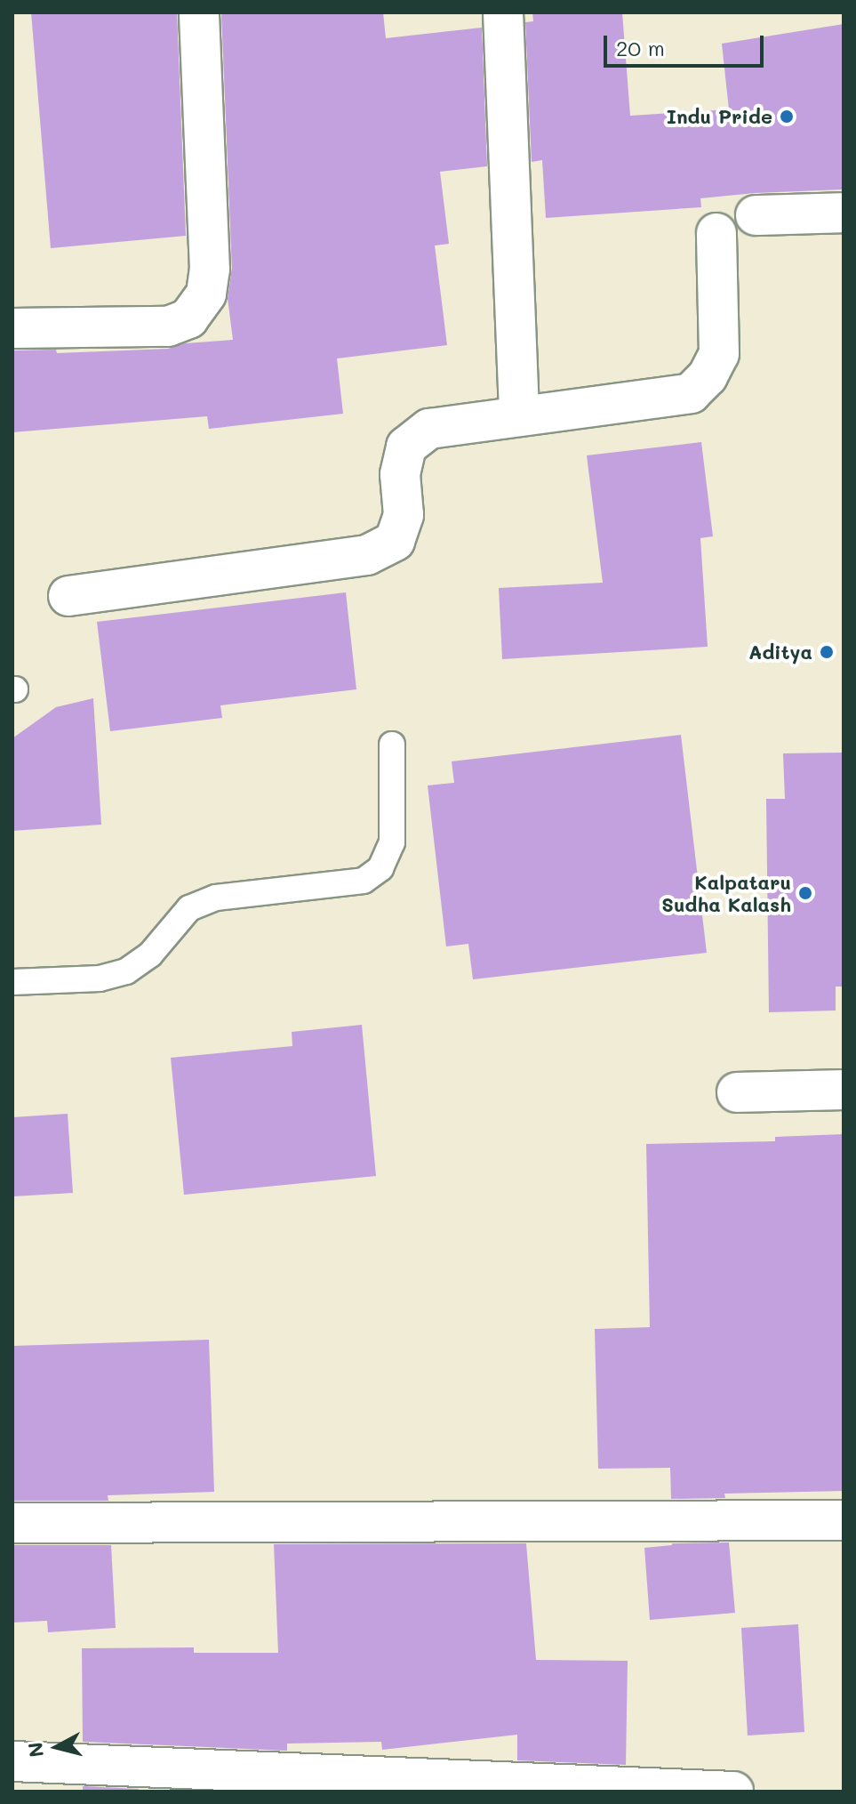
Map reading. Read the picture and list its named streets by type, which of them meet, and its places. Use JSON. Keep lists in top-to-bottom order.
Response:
{
  "places": ["Indu Pride", "Aditya", "Kalpataru Sudha Kalash"],
  "scale_bar": "20 m",
  "north": "left"
}
